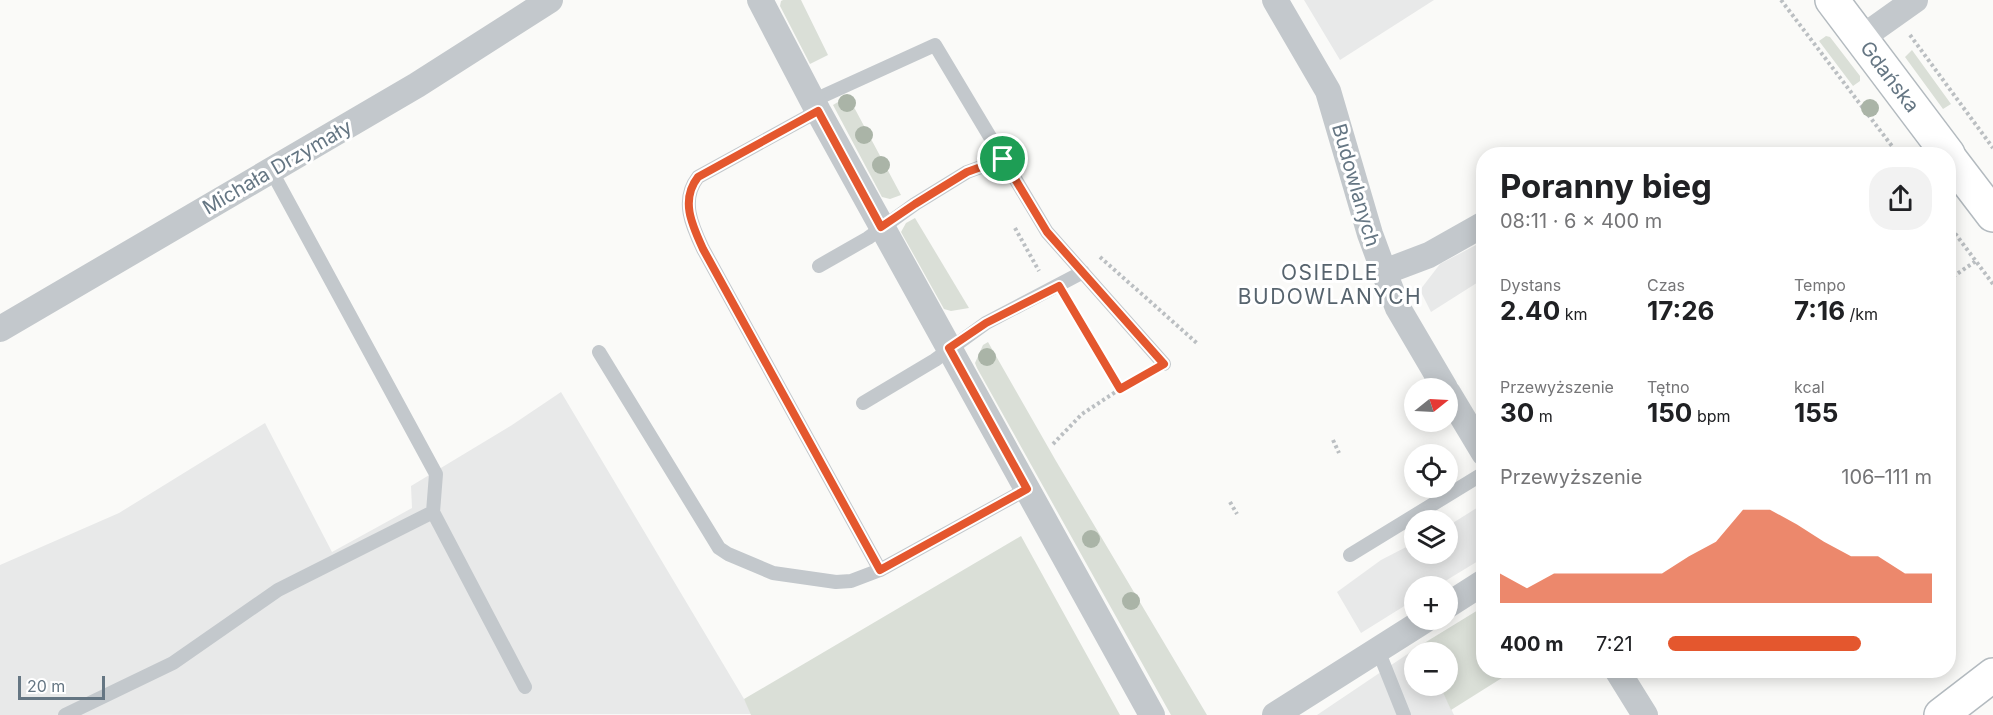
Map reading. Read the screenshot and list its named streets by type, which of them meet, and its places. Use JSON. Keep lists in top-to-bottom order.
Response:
{
  "streets": {
    "main road": ["Gdańska"],
    "street": ["Michała Drzymały", "Budowlanych"]
  },
  "districts": ["OSIEDLE BUDOWLANYCH"],
  "scale_bar": "20 m",
  "north": "right",
  "page": {
    "heading": ["Poranny bieg", "08:11 · 6 × 400 m"],
    "stats": [
      ["Dystans", "2.40 km"],
      ["Czas", "17:26"],
      ["Tempo", "7:16 /km"],
      ["Przewyższenie", "30 m"],
      ["Tętno", "150 bpm"],
      ["kcal", "155"]
    ],
    "map_buttons": ["+", "−"],
    "chart": ["Przewyższenie", "106–111 m"],
    "list": [
      {
        "name": "400 m",
        "note": "7:21"
      }
    ],
    "scale": "20 m"
  }
}
